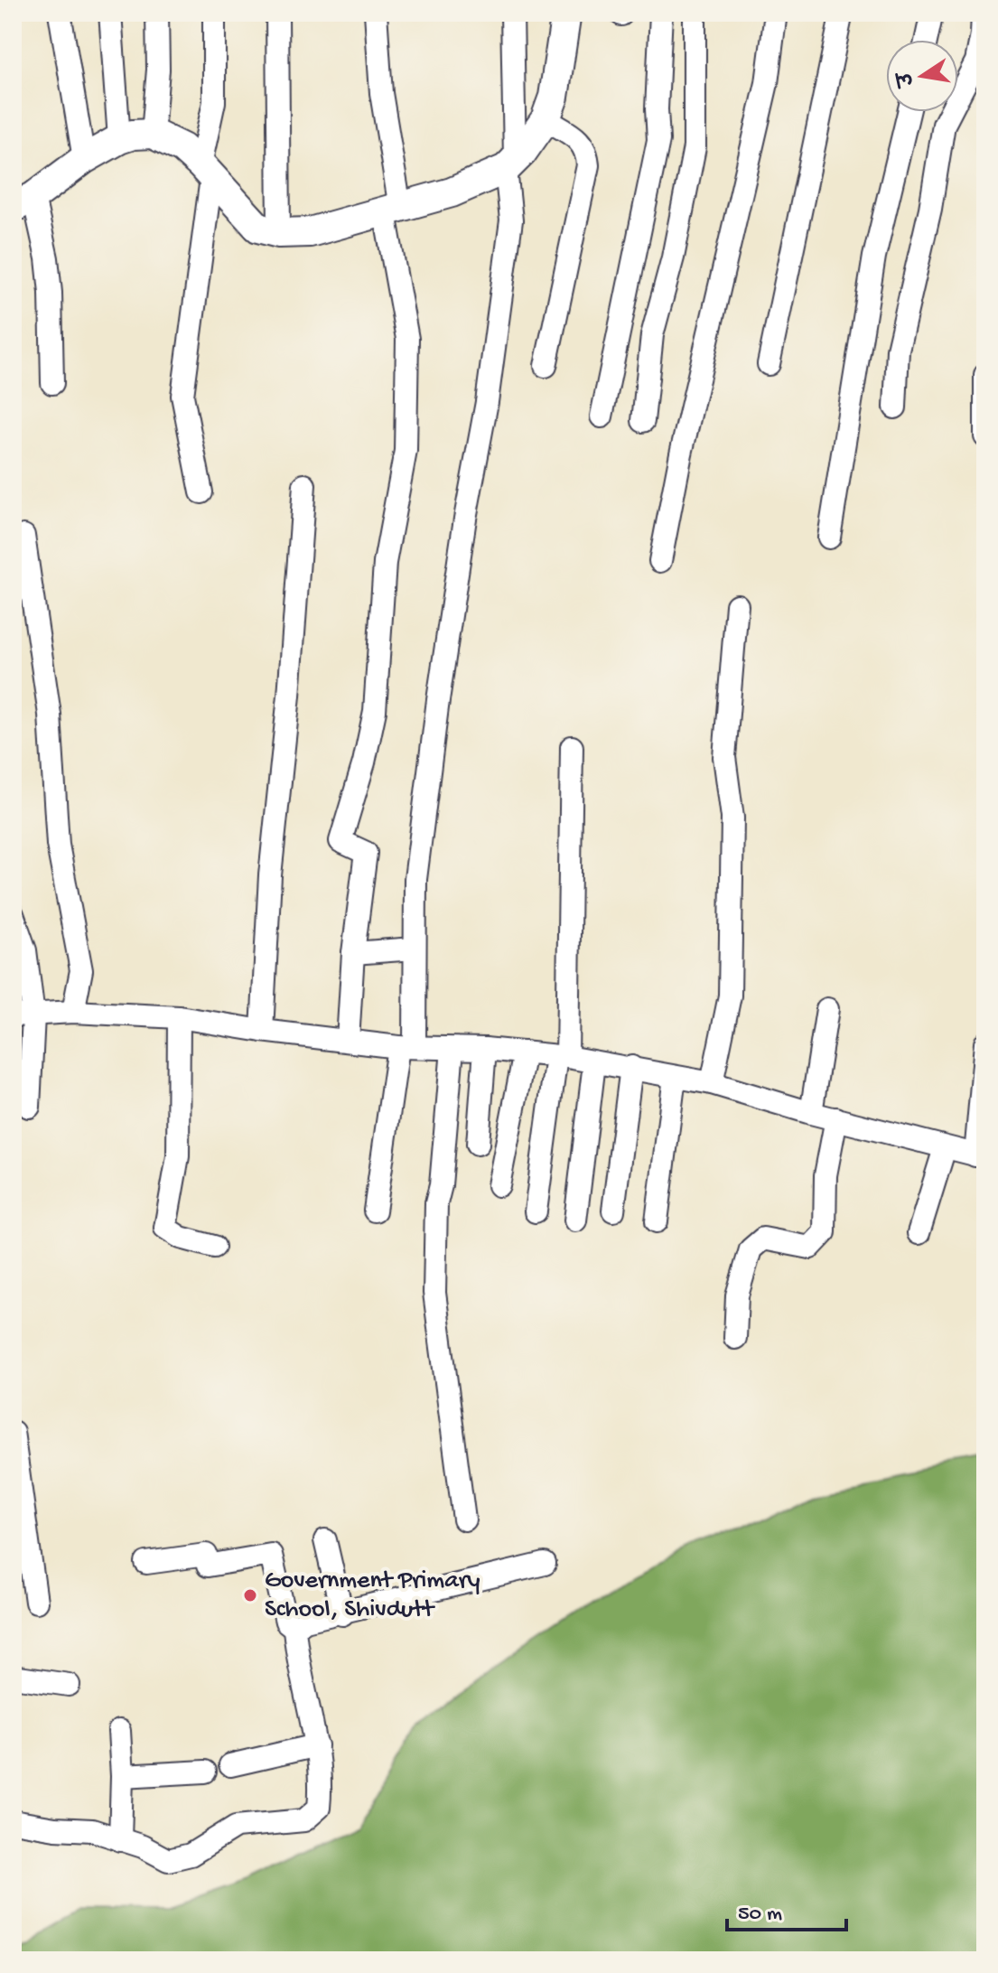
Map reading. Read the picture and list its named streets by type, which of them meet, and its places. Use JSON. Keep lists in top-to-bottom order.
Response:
{
  "places": ["Government Primary School, Shivdutt"],
  "scale_bar": "50 m",
  "north": "left"
}
